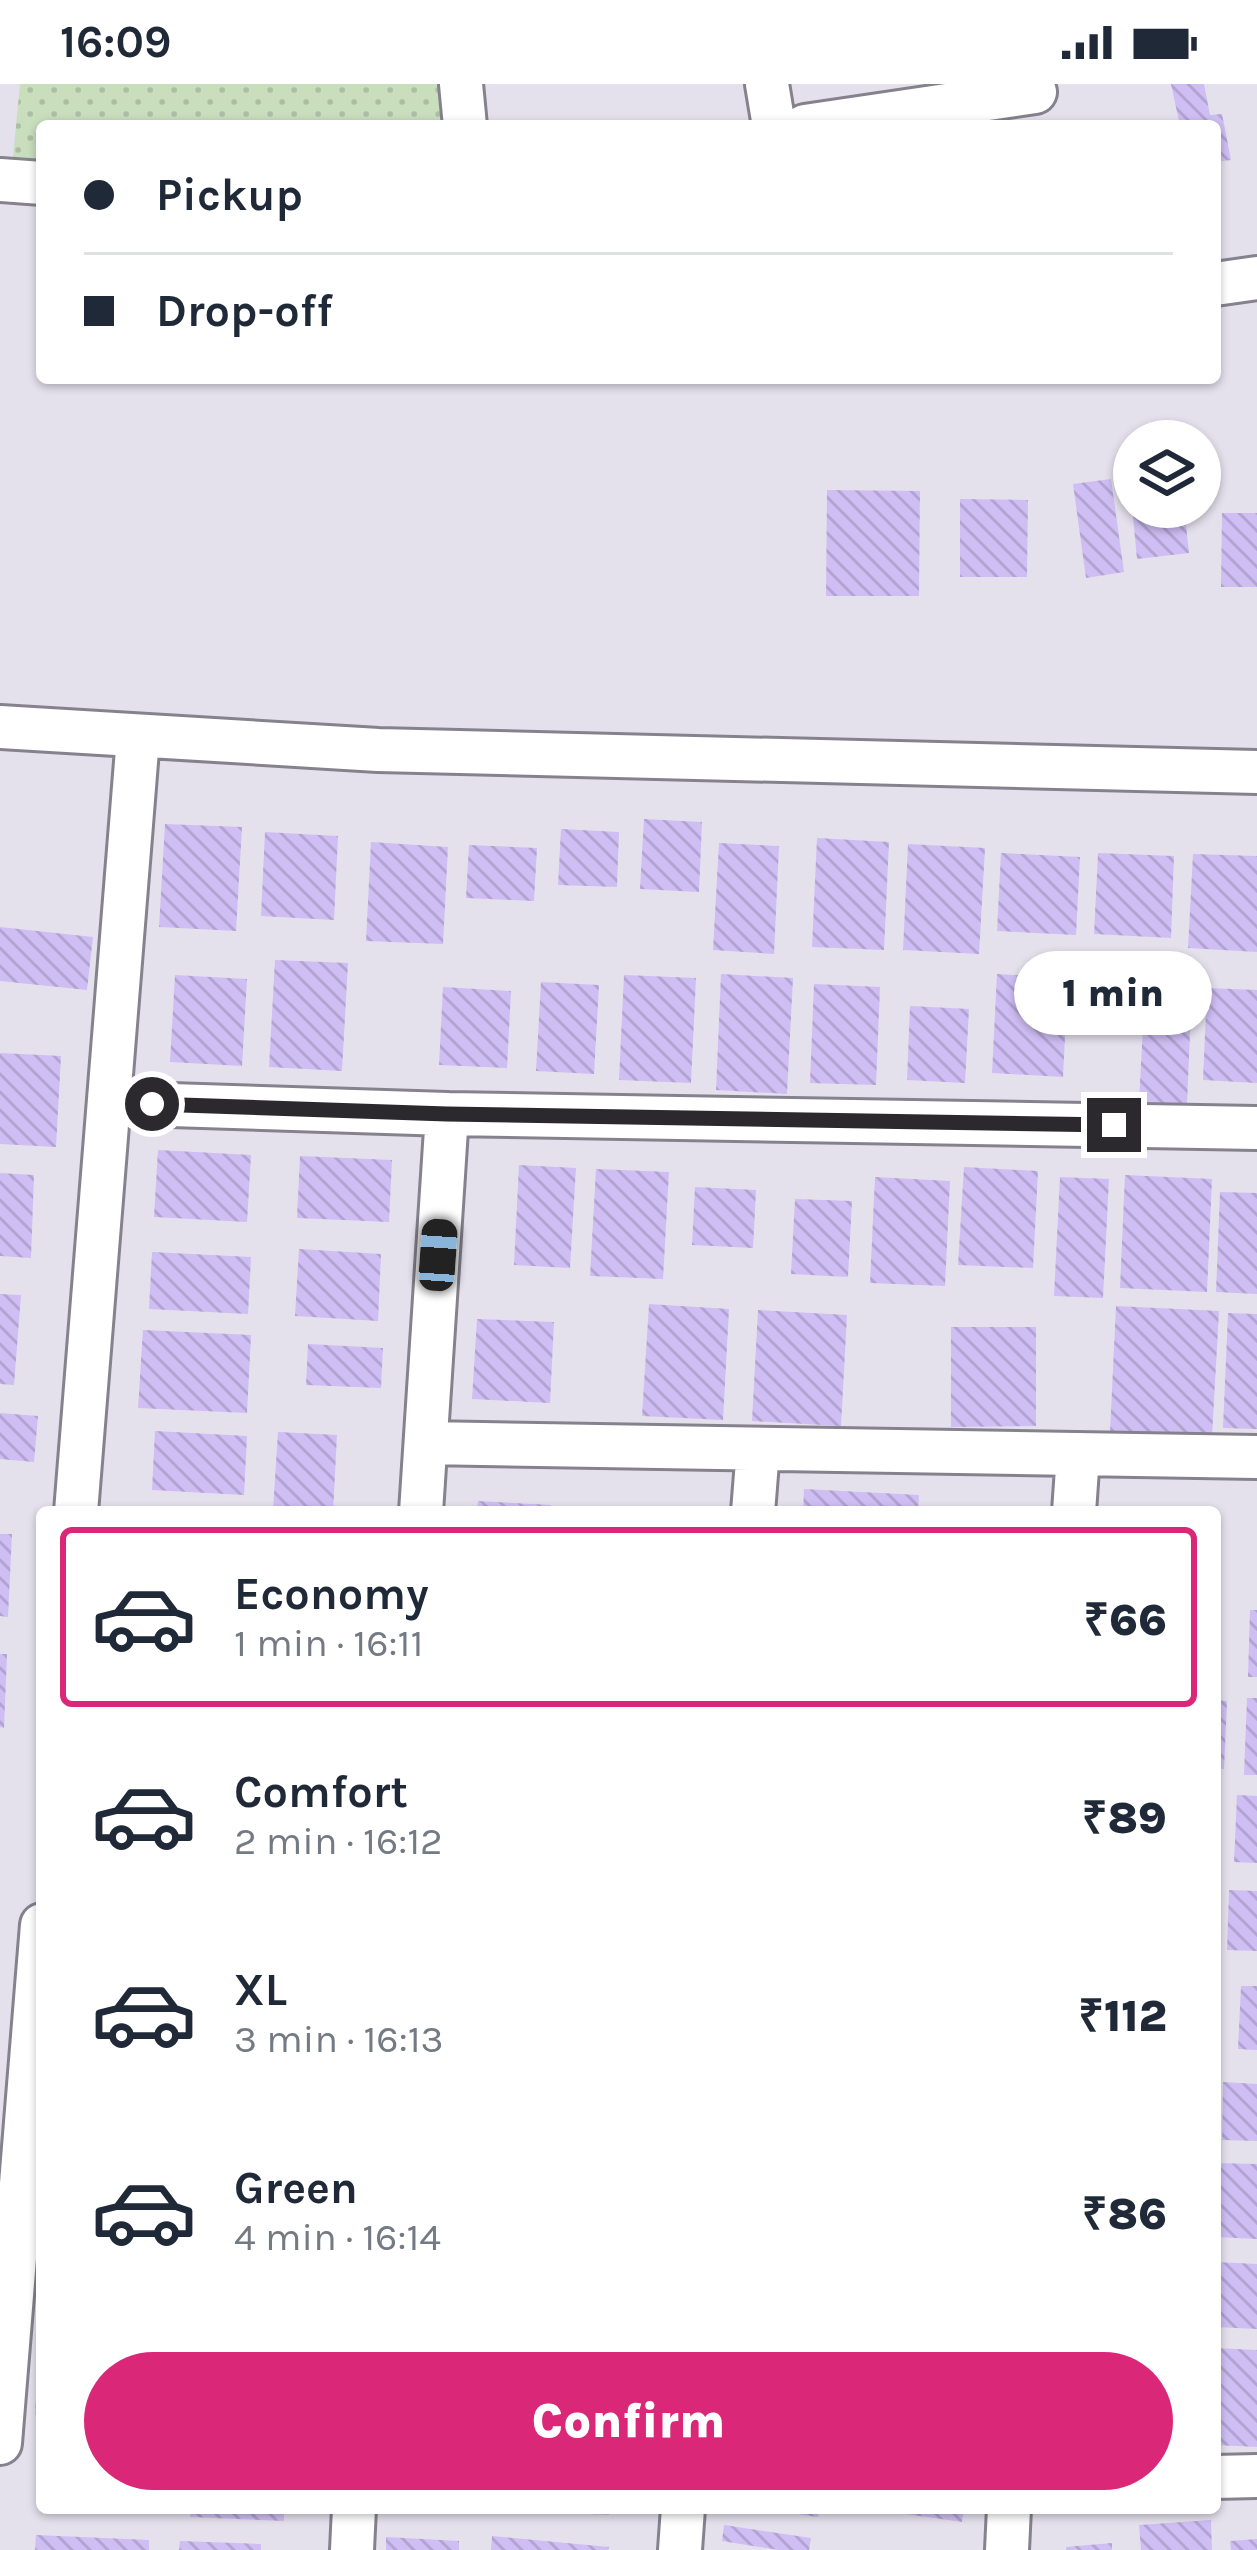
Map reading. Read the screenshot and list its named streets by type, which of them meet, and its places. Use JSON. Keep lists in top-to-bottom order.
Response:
{
  "page": {
    "status": "16:09",
    "banner": ["Pickup", "Drop-off"],
    "bubble": "1 min",
    "list": [
      {
        "name": "Economy",
        "note": "1 min · 16:11",
        "value": "₹66"
      },
      {
        "name": "Comfort",
        "note": "2 min · 16:12",
        "value": "₹89"
      },
      {
        "name": "XL",
        "note": "3 min · 16:13",
        "value": "₹112"
      },
      {
        "name": "Green",
        "note": "4 min · 16:14",
        "value": "₹86"
      }
    ],
    "buttons": "Confirm"
  }
}
